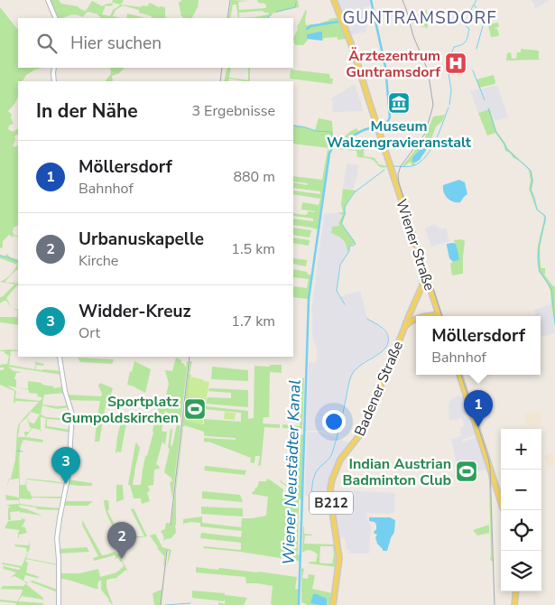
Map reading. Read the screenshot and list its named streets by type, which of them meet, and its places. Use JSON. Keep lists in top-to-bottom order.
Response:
{
  "streets": {
    "main road": ["Wiener Straße", "Badener Straße", "B212"]
  },
  "crossings": [
    ["Wiener Straße", "B212"],
    ["Badener Straße", "B212"]
  ],
  "districts": ["GUNTRAMSDORF"],
  "water": ["Wiener Neustädter Kanal"],
  "places": {
    "hospital": ["Ärztezentrum Guntramsdorf"],
    "museum": ["Museum Walzengravieranstalt"],
    "sports": ["Sportplatz Gumpoldskirchen", "Indian Austrian Badminton Club"]
  },
  "page": {
    "search": "Hier suchen",
    "heading": ["In der Nähe", "3 Ergebnisse"],
    "list": [
      {
        "mark": "1",
        "name": "Möllersdorf",
        "note": "Bahnhof",
        "value": "880 m"
      },
      {
        "mark": "2",
        "name": "Urbanuskapelle",
        "note": "Kirche",
        "value": "1.5 km"
      },
      {
        "mark": "3",
        "name": "Widder-Kreuz",
        "note": "Ort",
        "value": "1.7 km"
      }
    ],
    "popup": ["Möllersdorf", "Bahnhof"],
    "pins": ["1", "3", "2"],
    "map_buttons": ["+", "−"]
  }
}
